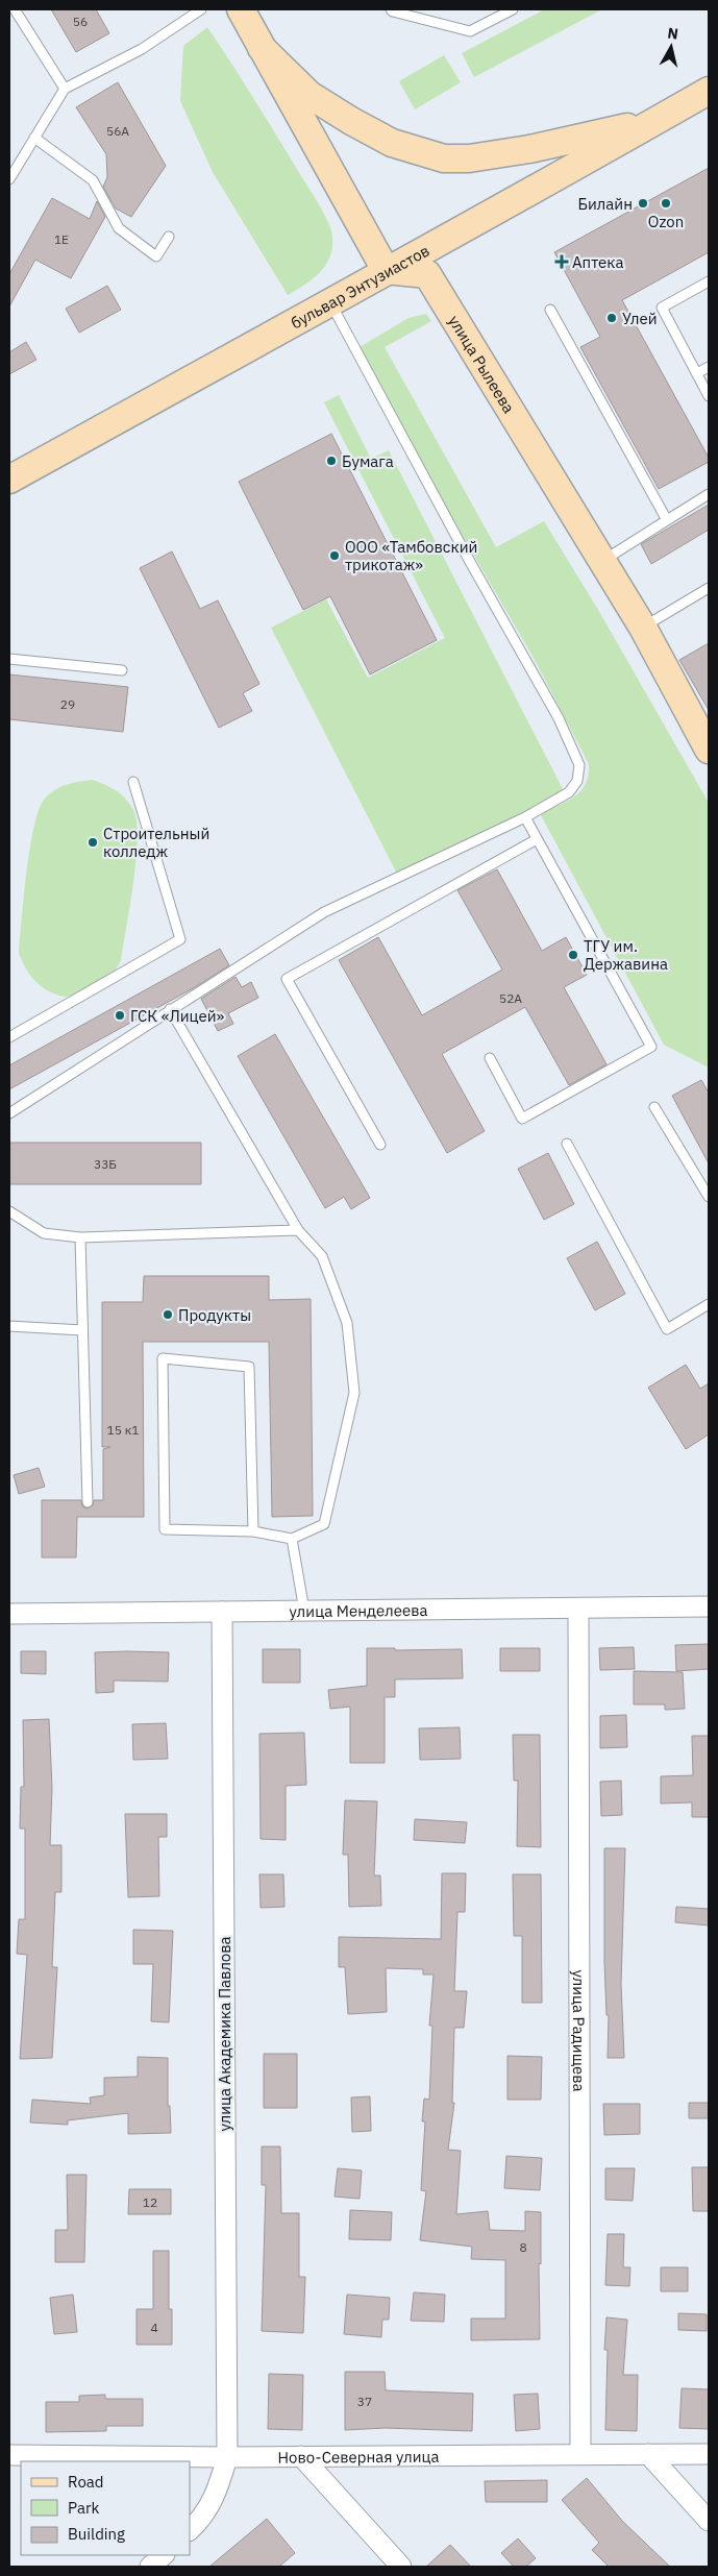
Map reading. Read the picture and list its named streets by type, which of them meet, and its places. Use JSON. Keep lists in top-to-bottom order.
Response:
{
  "streets": {
    "main road": ["бульвар Энтузиастов", "улица Рылеева"],
    "street": [
      "улица Менделеева",
      "улица Радищева",
      "улица Академика Павлова",
      "Ново-Северная улица"
    ]
  },
  "crossings": [
    ["бульвар Энтузиастов", "улица Рылеева"],
    ["улица Менделеева", "улица Радищева"],
    ["улица Менделеева", "улица Академика Павлова"],
    ["улица Радищева", "Ново-Северная улица"],
    ["улица Академика Павлова", "Ново-Северная улица"]
  ],
  "places": {
    "other": [
      "Билайн",
      "Ozon",
      "Улей",
      "Бумага",
      "ООО «Тамбовский трикотаж»",
      "Строительный колледж",
      "ТГУ им. Державина",
      "ГСК «Лицей»",
      "Продукты"
    ],
    "health": ["Аптека"]
  },
  "house_numbers": [
    "56",
    "56А",
    "1Е",
    "29",
    "52А",
    "33Б",
    "15 к1",
    "12",
    "8",
    "4",
    "37"
  ],
  "legend": ["Road", "Park", "Building"],
  "north": "top"
}
